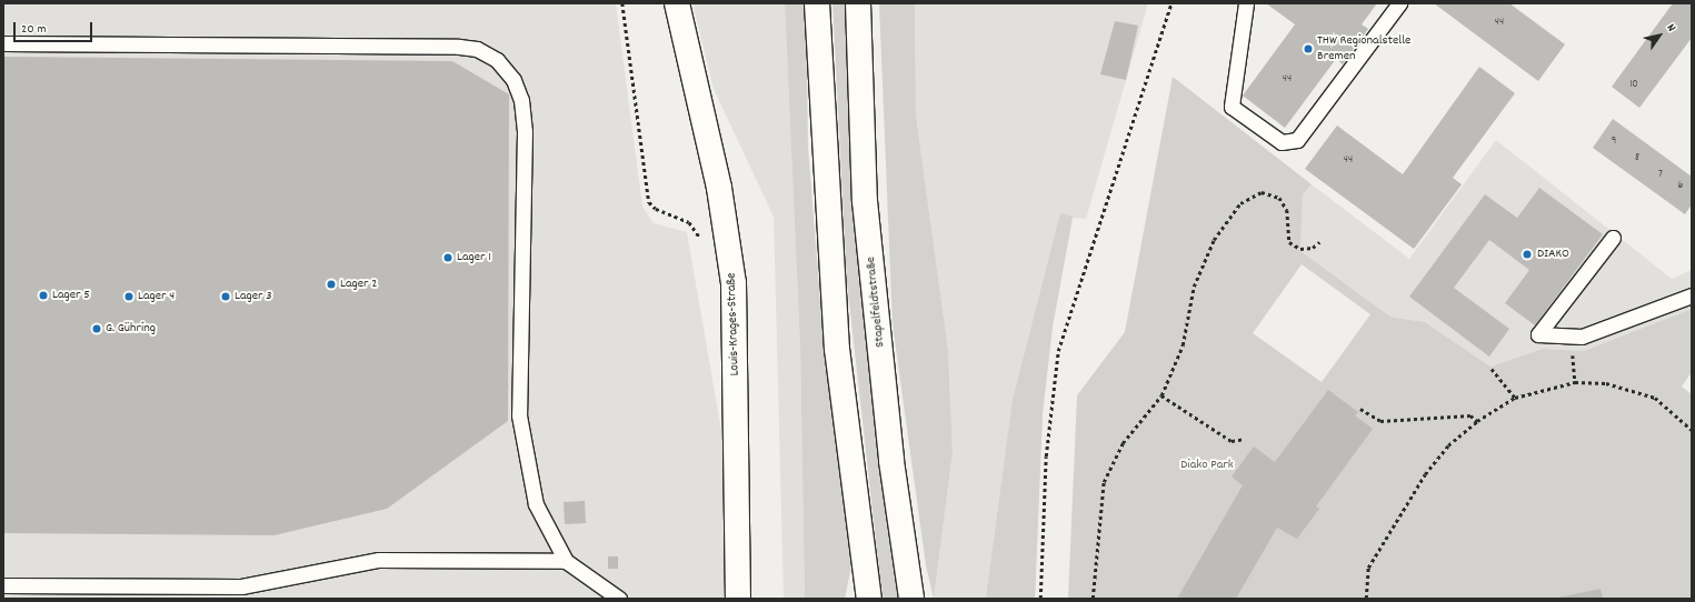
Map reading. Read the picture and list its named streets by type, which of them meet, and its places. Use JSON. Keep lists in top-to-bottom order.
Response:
{
  "streets": {
    "main road": ["Stapelfeldtstraße", "Louis-Krages-Straße"]
  },
  "parks": ["Diako Park"],
  "places": [
    "THW Regionalstelle Bremen",
    "DIAKO",
    "Lager 1",
    "Lager 2",
    "Lager 5",
    "Lager 4",
    "Lager 3",
    "G. Gühring"
  ],
  "house_numbers": [
    "44",
    "44",
    "10",
    "9",
    "8",
    "44",
    "7",
    "6"
  ],
  "scale_bar": "20 m",
  "north": "top right"
}
